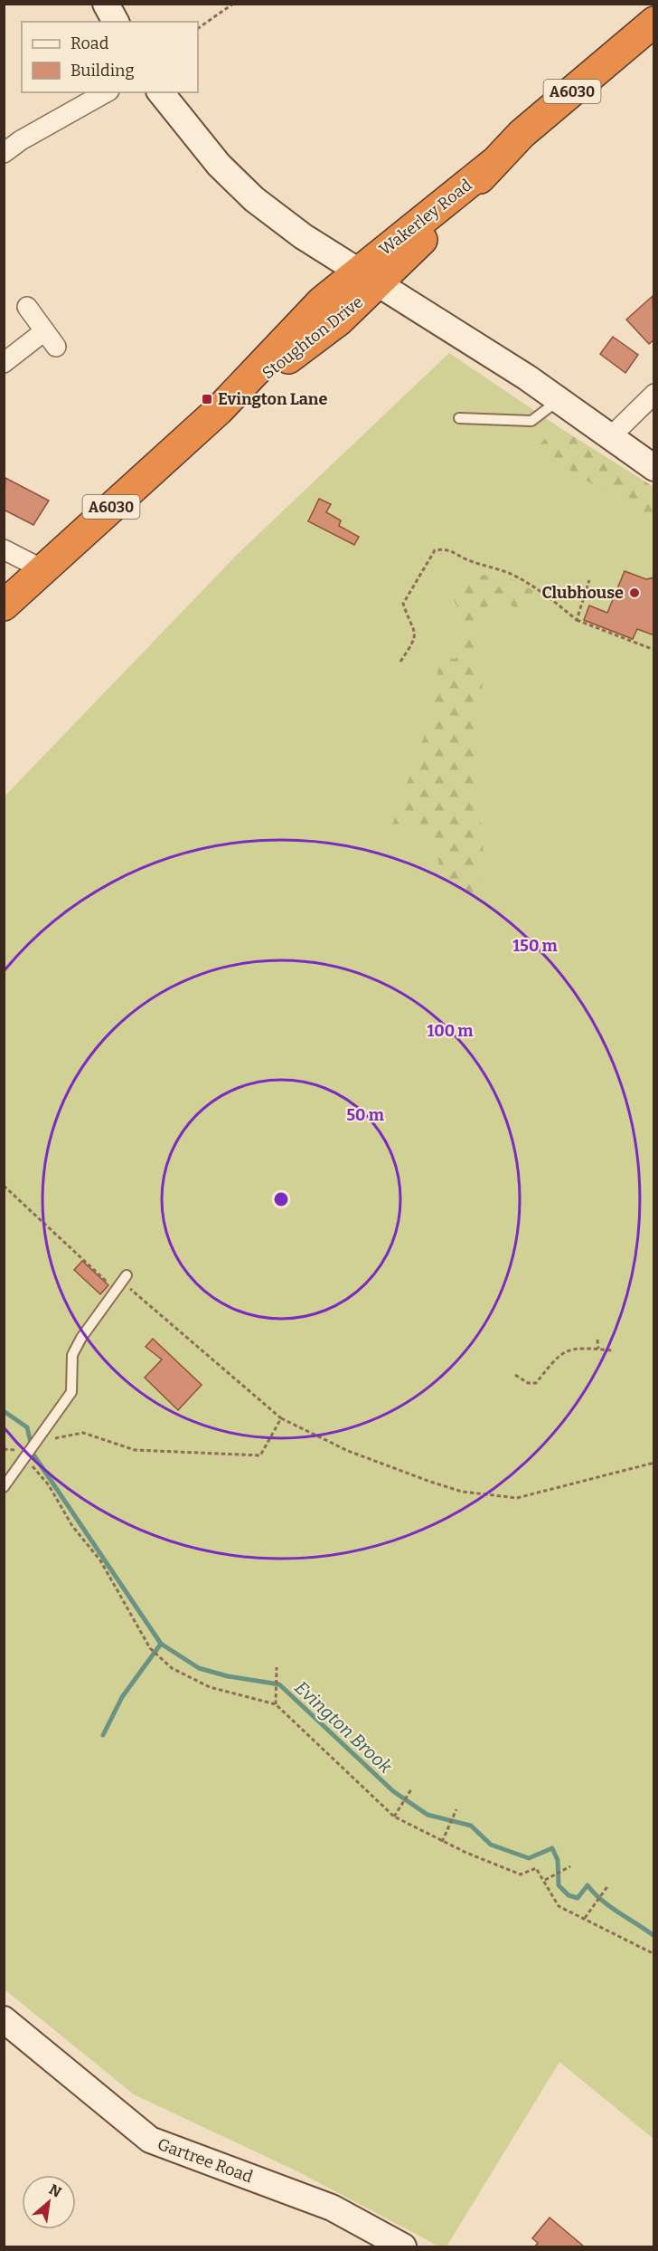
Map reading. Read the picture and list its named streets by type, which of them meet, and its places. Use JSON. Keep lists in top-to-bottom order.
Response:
{
  "streets": {
    "highway": ["A6030", "Wakerley Road", "Stoughton Drive"],
    "main road": ["Gartree Road"]
  },
  "crossings": [
    ["Wakerley Road", "Stoughton Drive"]
  ],
  "water": ["Evington Brook"],
  "places": {
    "transit": ["Evington Lane"],
    "other": ["Clubhouse"]
  },
  "legend": ["Road", "Building"],
  "north": "top right",
  "rings": ["150 m", "100 m", "50 m"]
}
